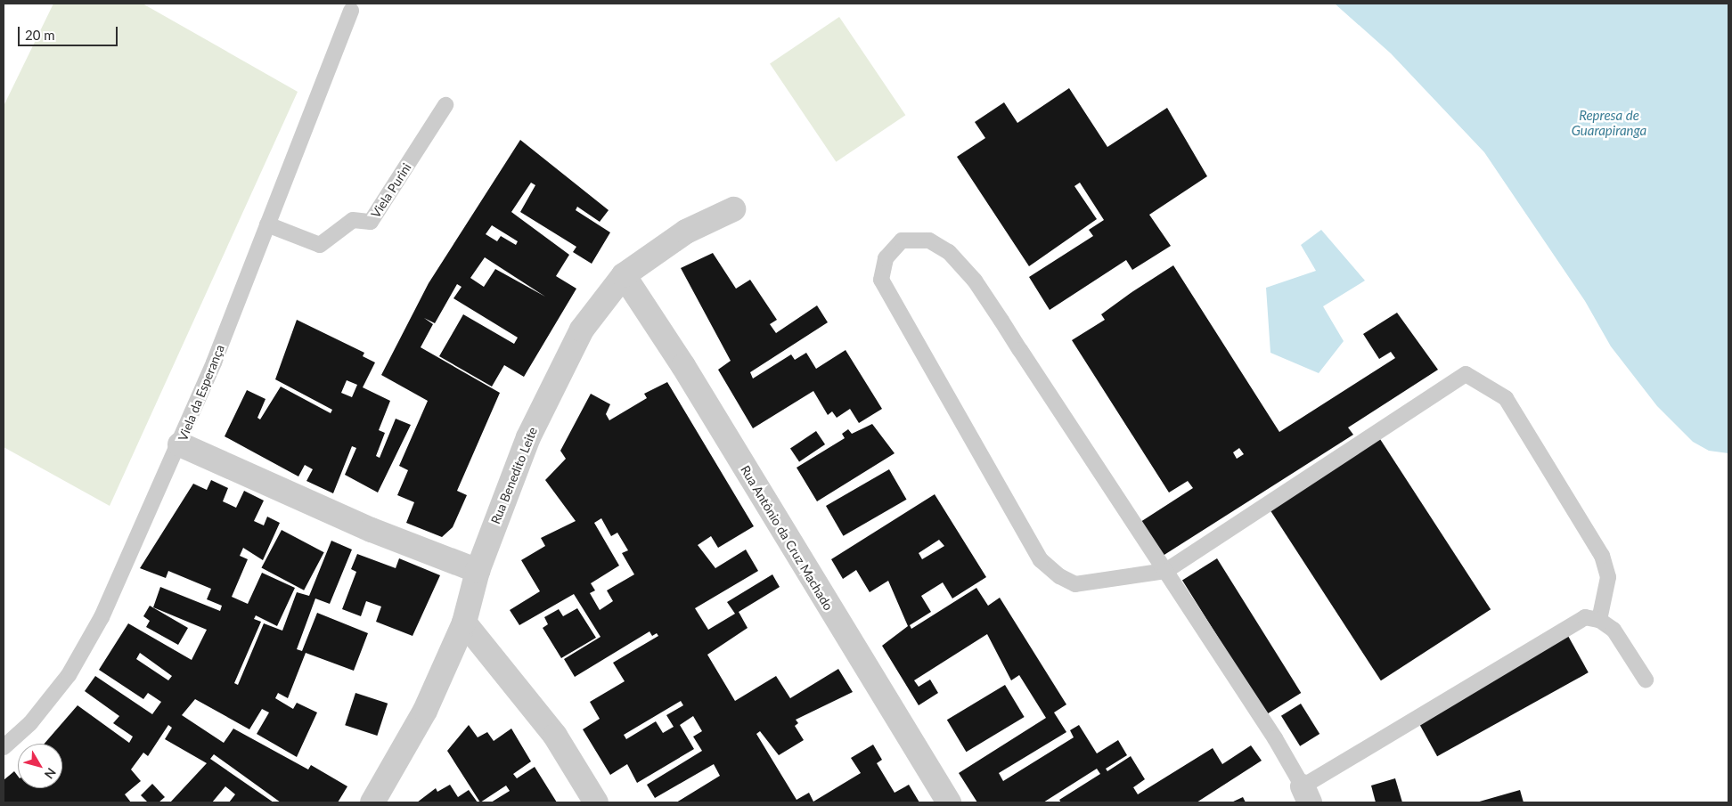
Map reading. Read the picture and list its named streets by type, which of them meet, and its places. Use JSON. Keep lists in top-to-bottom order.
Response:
{
  "streets": {
    "street": ["Rua Benedito Leite", "Rua Antônio da Cruz Machado"],
    "lane": ["Viela Purini", "Viela da Esperança"]
  },
  "crossings": [
    ["Viela Purini", "Viela da Esperança"],
    ["Rua Benedito Leite", "Rua Antônio da Cruz Machado"]
  ],
  "water": ["Represa de Guarapiranga"],
  "scale_bar": "20 m",
  "north": "bottom right"
}
